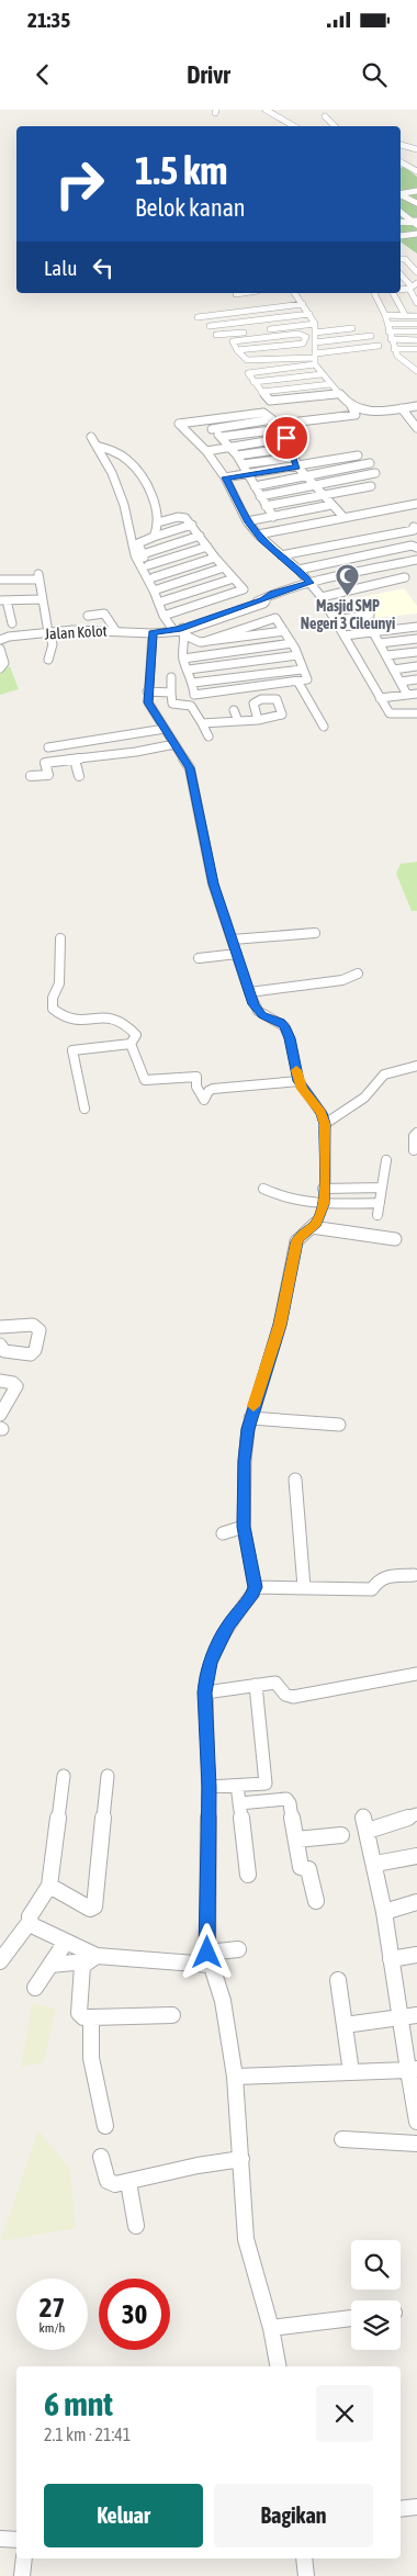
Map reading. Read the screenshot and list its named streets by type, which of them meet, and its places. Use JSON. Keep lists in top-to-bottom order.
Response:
{
  "streets": {
    "street": ["Jalan Kolot"]
  },
  "places": {
    "mosque": ["Masjid SMP Negeri 3 Cileunyi"]
  },
  "page": {
    "status": "21:35",
    "header": "Drivr",
    "turn": ["1.5 km", "Belok kanan"],
    "then": "Lalu",
    "speed": "27 km/h",
    "limit": "30",
    "heading": ["6 mnt", "2.1 km · 21:41"],
    "buttons": ["Keluar", "Bagikan"]
  }
}
